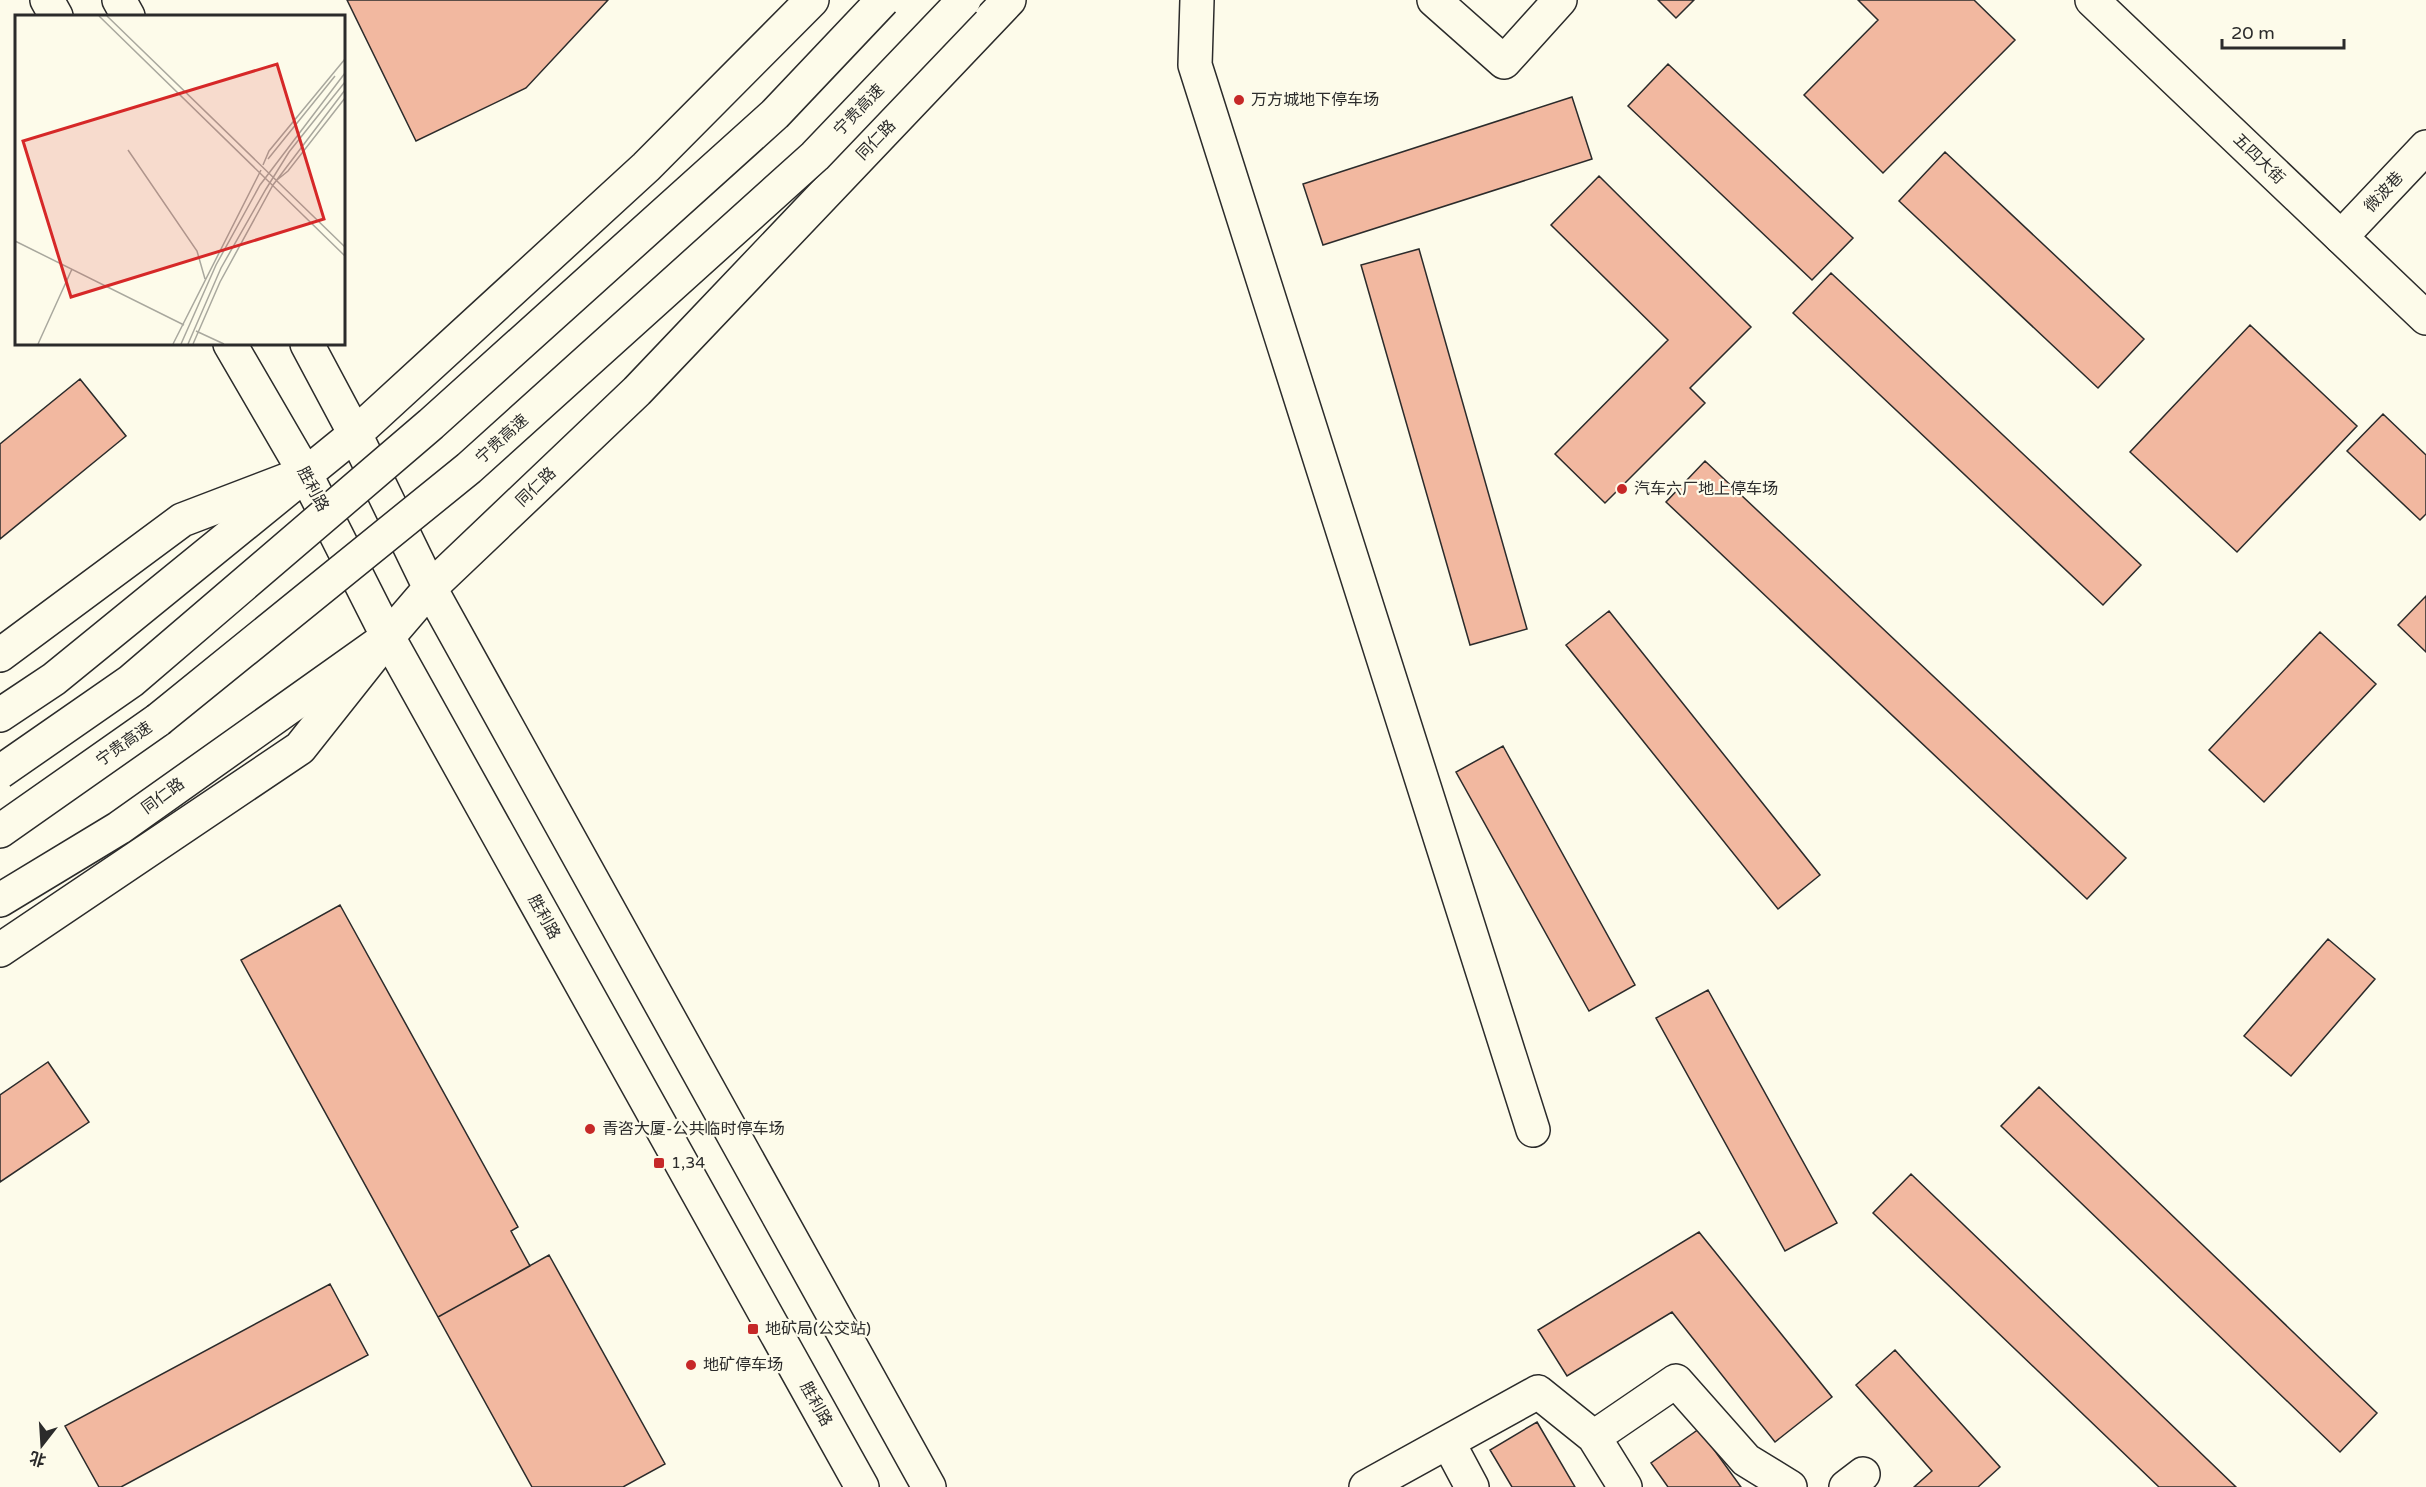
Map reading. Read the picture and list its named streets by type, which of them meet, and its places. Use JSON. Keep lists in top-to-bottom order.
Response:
{
  "streets": {
    "main road": [
      "宁贵高速",
      "同仁路",
      "五四大街",
      "微波巷",
      "胜利路"
    ]
  },
  "crossings": [
    ["同仁路", "胜利路"],
    ["五四大街", "微波巷"]
  ],
  "places": {
    "other": [
      "万方城地下停车场",
      "汽车六厂地上停车场",
      "青咨大厦-公共临时停车场",
      "地矿停车场"
    ],
    "transit": ["1,34", "地矿局(公交站)"]
  },
  "scale_bar": "20 m",
  "north": "bottom"
}
